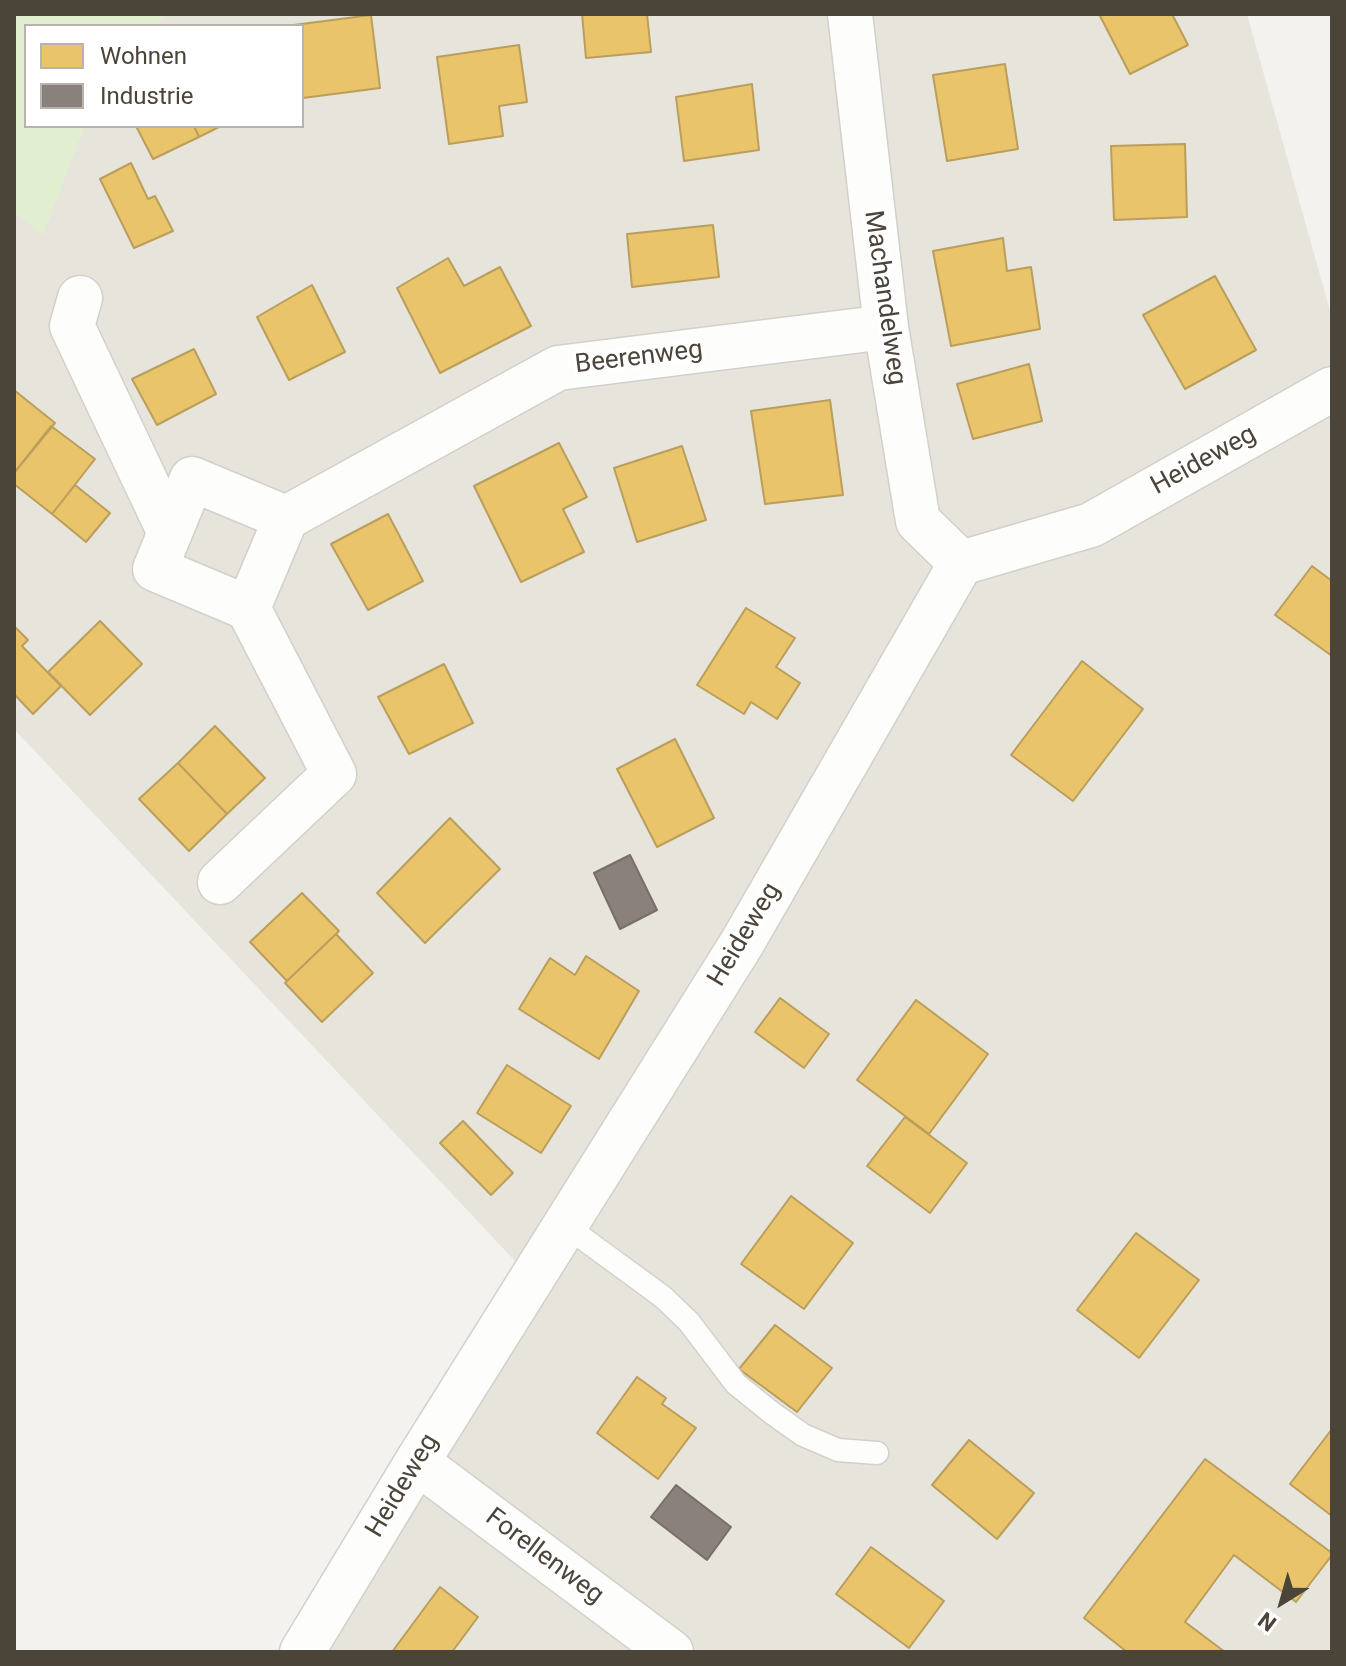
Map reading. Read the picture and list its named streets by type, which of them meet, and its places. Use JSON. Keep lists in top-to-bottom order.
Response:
{
  "streets": {
    "street": [
      "Machandelweg",
      "Beerenweg",
      "Heideweg",
      "Forellenweg"
    ]
  },
  "crossings": [
    ["Machandelweg", "Beerenweg"],
    ["Machandelweg", "Heideweg"],
    ["Heideweg", "Forellenweg"]
  ],
  "legend": ["Wohnen", "Industrie"],
  "north": "bottom left"
}
